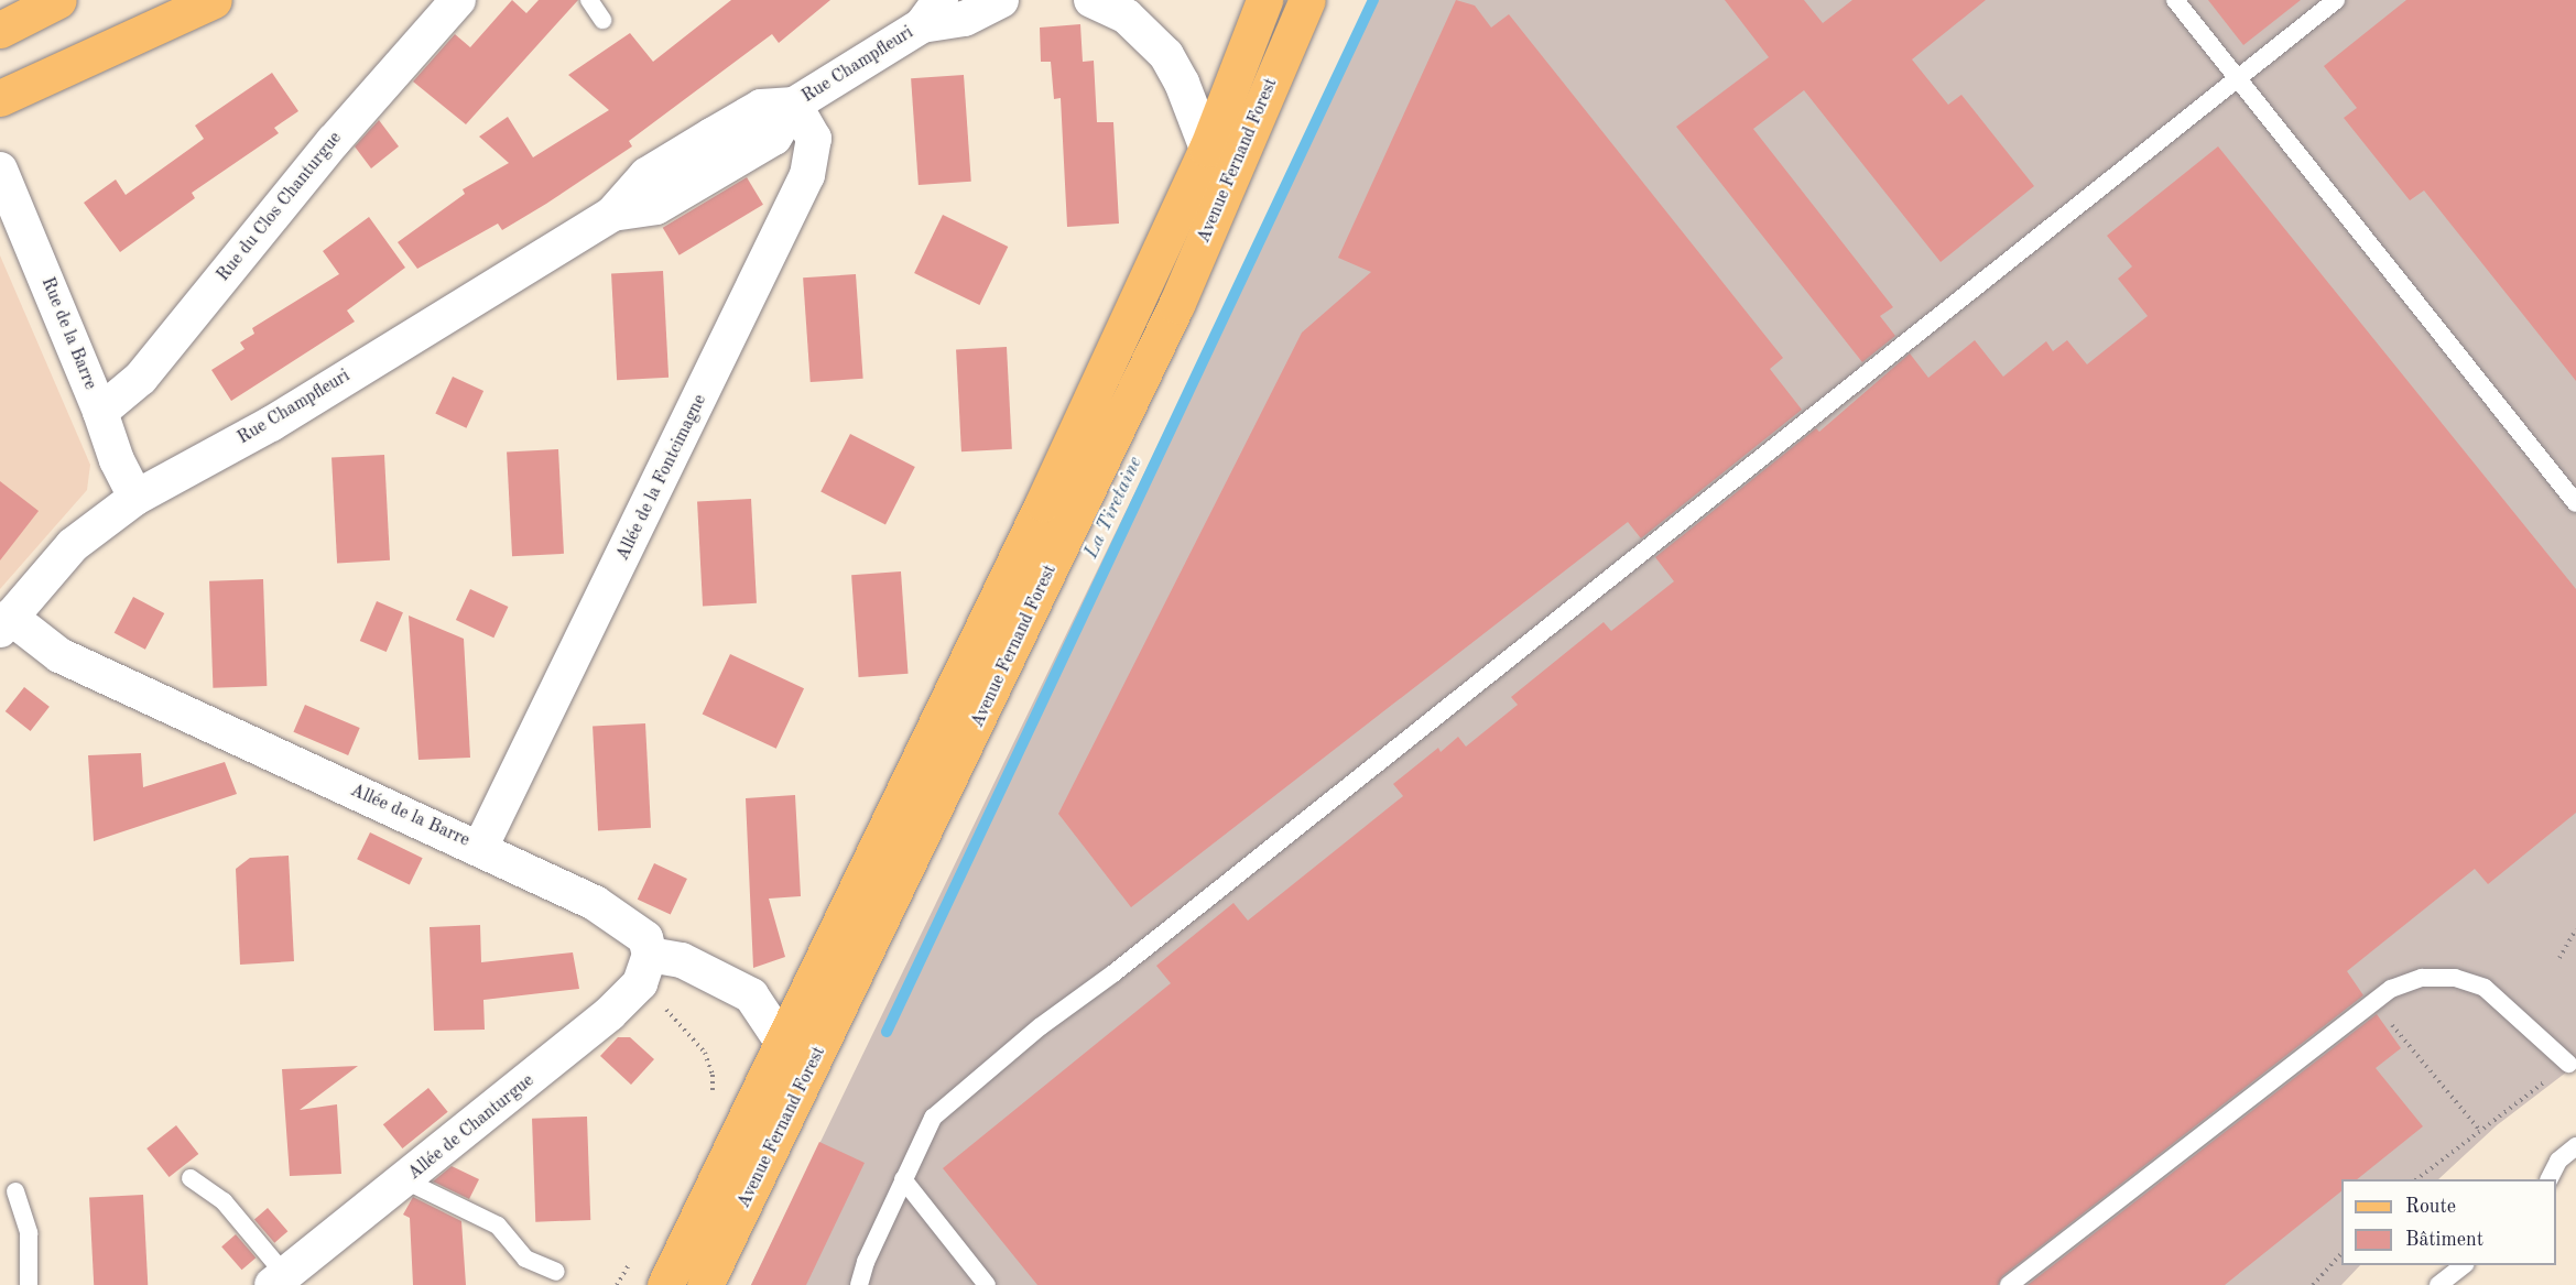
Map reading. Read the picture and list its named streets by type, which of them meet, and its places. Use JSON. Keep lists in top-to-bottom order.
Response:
{
  "streets": {
    "main road": ["Avenue Fernand Forest"],
    "street": [
      "Rue Champfleuri",
      "Rue du Clos Chanturgue",
      "Rue de la Barre",
      "Allée de la Fontcimagne",
      "Allée de la Barre",
      "Allée de Chanturgue"
    ]
  },
  "crossings": [
    ["Rue Champfleuri", "Rue de la Barre"],
    ["Rue Champfleuri", "Allée de la Fontcimagne"],
    ["Rue Champfleuri", "Allée de la Barre"],
    ["Rue du Clos Chanturgue", "Rue de la Barre"],
    ["Allée de la Fontcimagne", "Allée de la Barre"],
    ["Allée de la Barre", "Allée de Chanturgue"]
  ],
  "water": ["La Tiretaine"],
  "legend": ["Route", "Bâtiment"]
}
